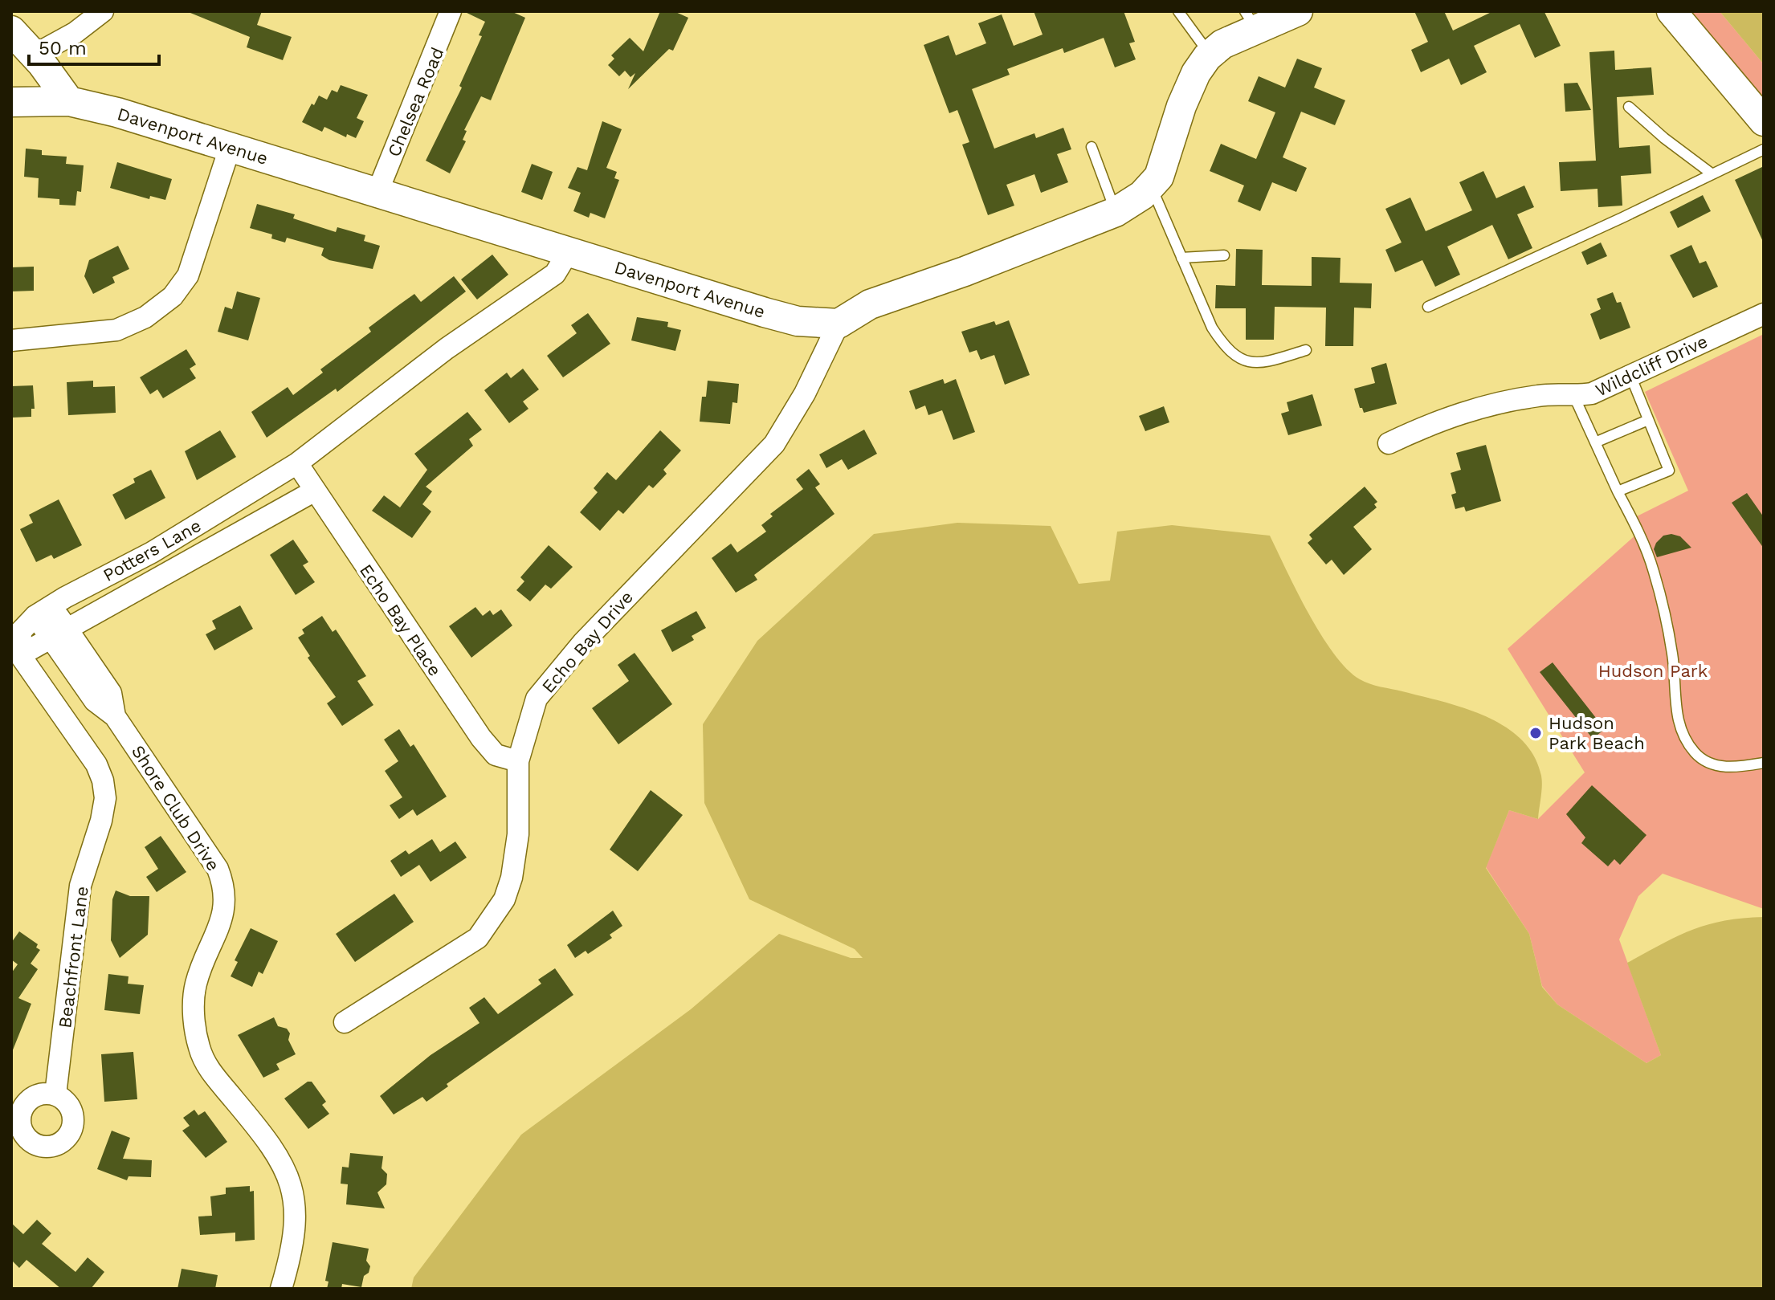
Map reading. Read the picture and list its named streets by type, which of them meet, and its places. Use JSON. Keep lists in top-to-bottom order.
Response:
{
  "streets": {
    "street": [
      "Chelsea Road",
      "Davenport Avenue",
      "Wildcliff Drive",
      "Potters Lane",
      "Echo Bay Place",
      "Echo Bay Drive",
      "Shore Club Drive",
      "Beachfront Lane"
    ]
  },
  "crossings": [
    ["Chelsea Road", "Davenport Avenue"],
    ["Davenport Avenue", "Potters Lane"],
    ["Davenport Avenue", "Echo Bay Drive"],
    ["Potters Lane", "Echo Bay Place"],
    ["Potters Lane", "Shore Club Drive"],
    ["Potters Lane", "Beachfront Lane"],
    ["Echo Bay Place", "Echo Bay Drive"]
  ],
  "parks": ["Hudson Park"],
  "places": ["Hudson Park Beach"],
  "scale_bar": "50 m"
}
